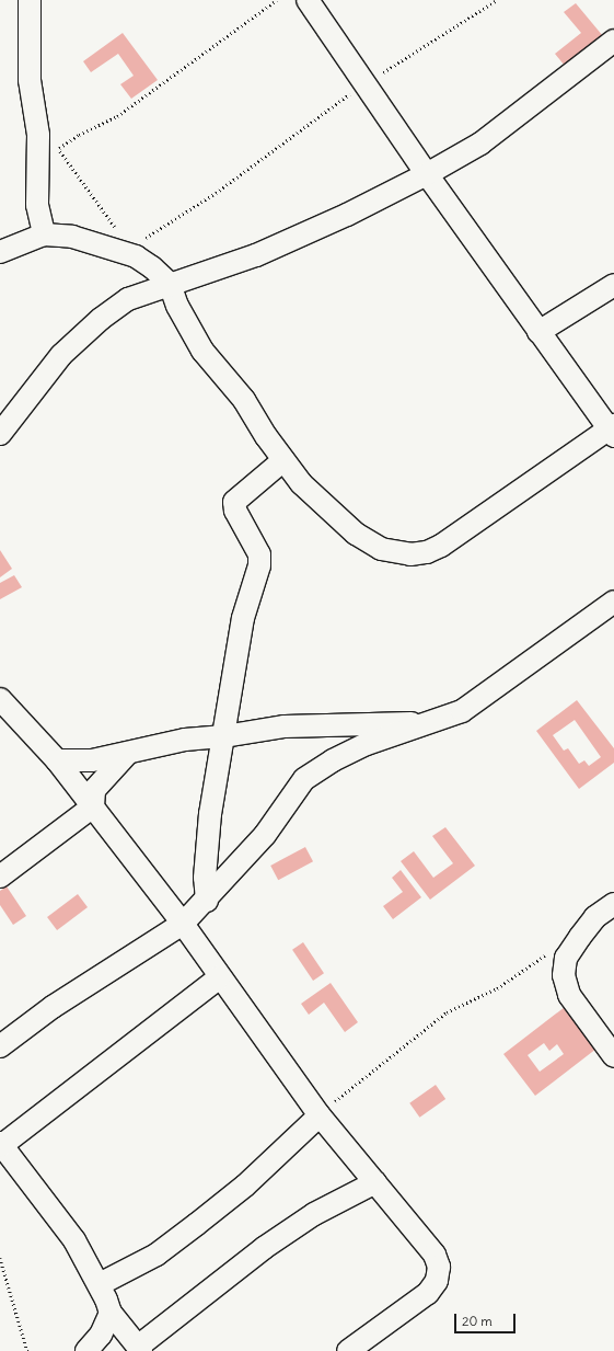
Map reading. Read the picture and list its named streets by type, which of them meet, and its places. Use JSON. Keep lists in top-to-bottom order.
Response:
{
  "scale_bar": "20 m"
}
